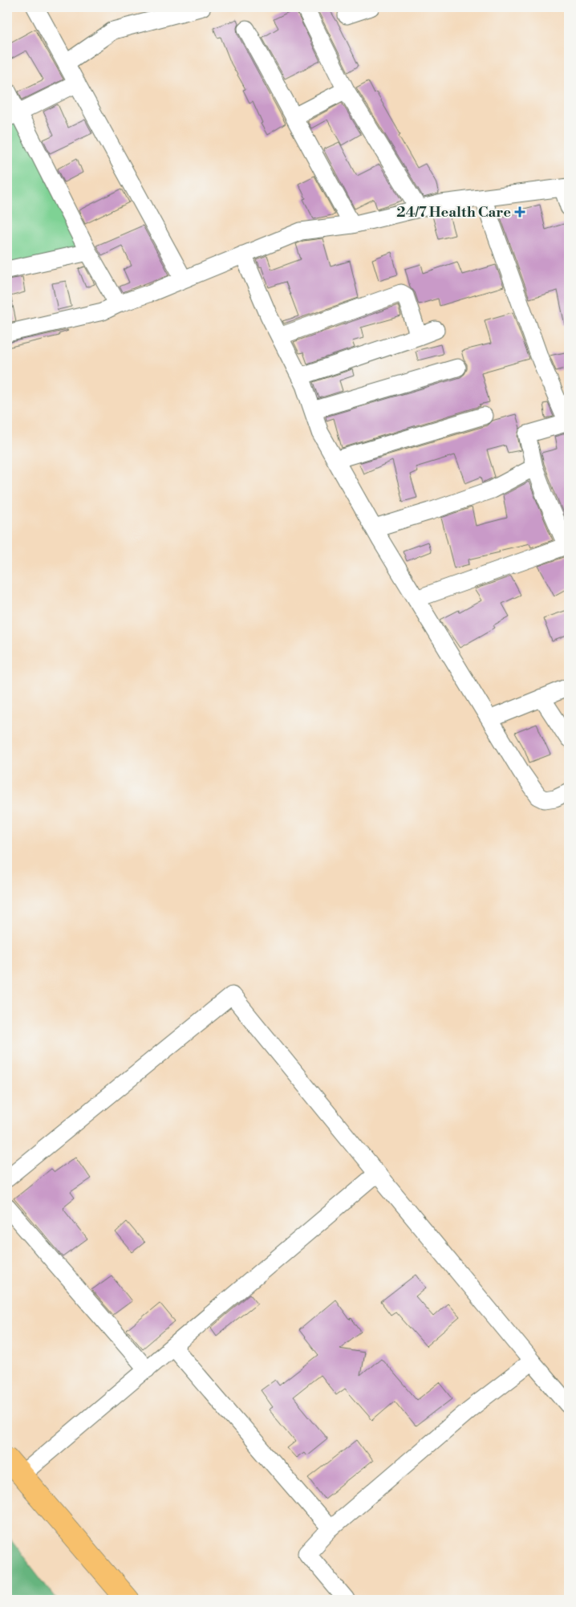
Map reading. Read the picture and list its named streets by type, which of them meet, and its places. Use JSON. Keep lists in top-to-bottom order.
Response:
{
  "places": {
    "health": ["24/7 Health Care"]
  }
}
